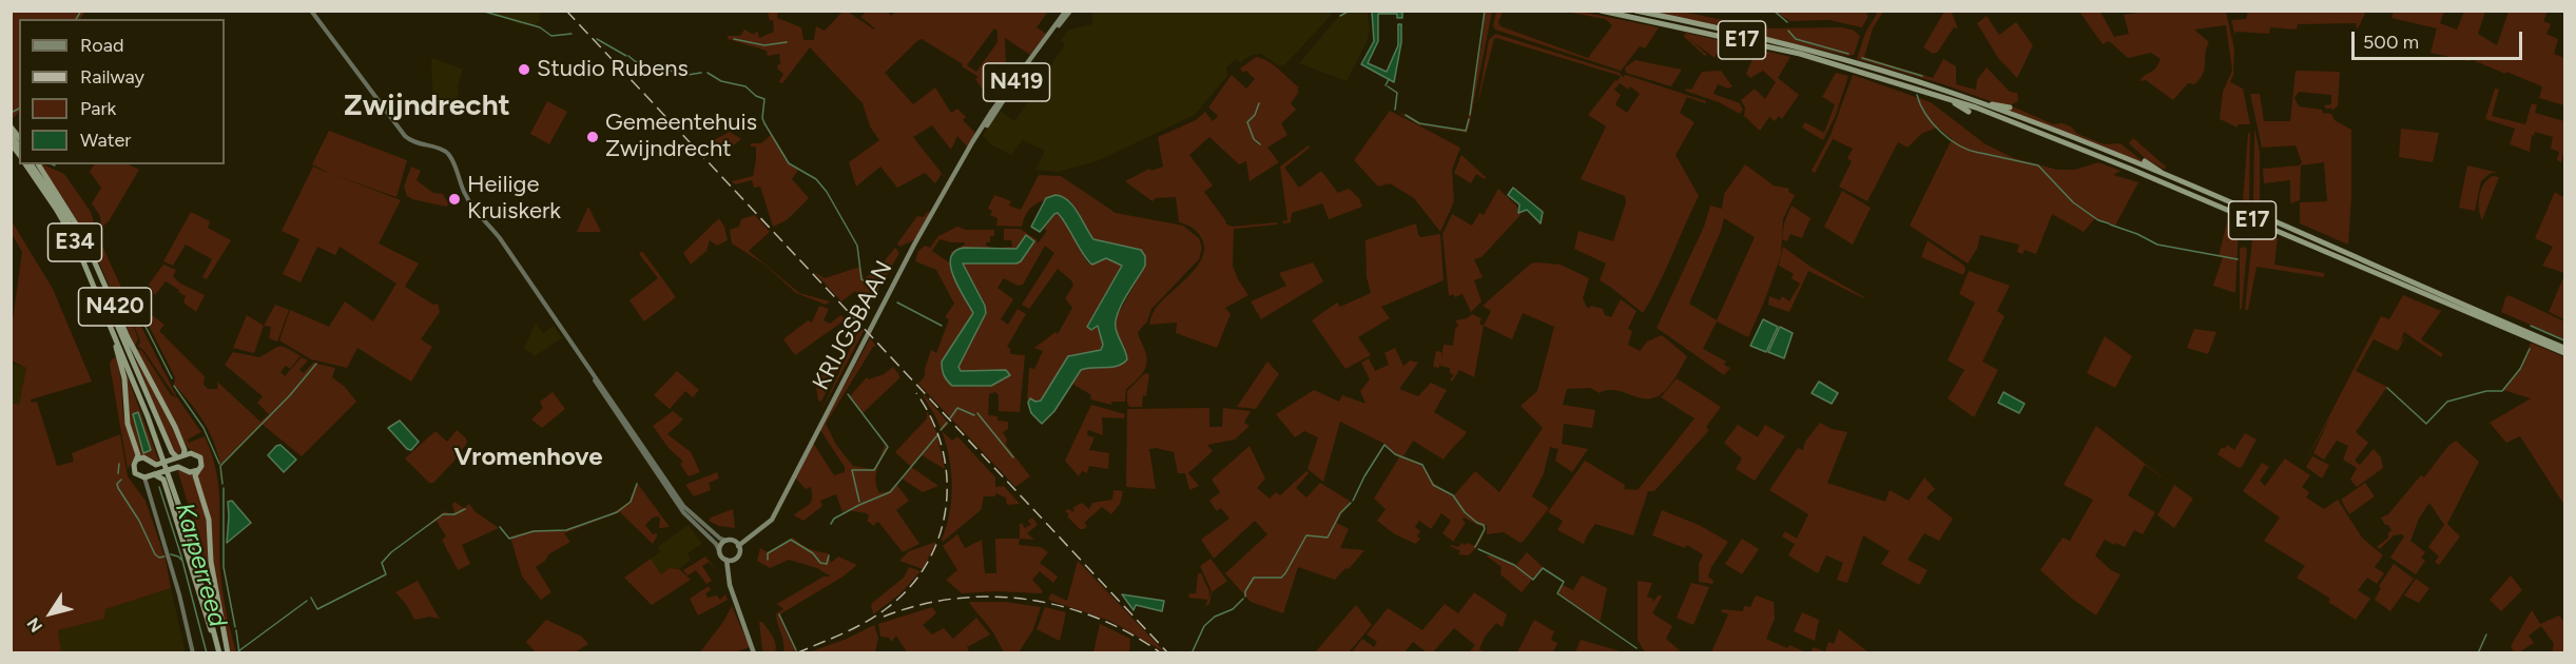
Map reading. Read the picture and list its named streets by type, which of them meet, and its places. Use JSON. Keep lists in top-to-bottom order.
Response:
{
  "streets": {
    "highway": ["E17", "E34", "N420"],
    "main road": ["N419", "KRIJGSBAAN"]
  },
  "districts": ["Zwijndrecht", "Vromenhove"],
  "water": ["Karperreed"],
  "places": ["Studio Rubens", "Gemeentehuis Zwijndrecht", "Heilige Kruiskerk"],
  "legend": [
    "Road",
    "Railway",
    "Park",
    "Water"
  ],
  "scale_bar": "500 m",
  "north": "bottom left"
}
